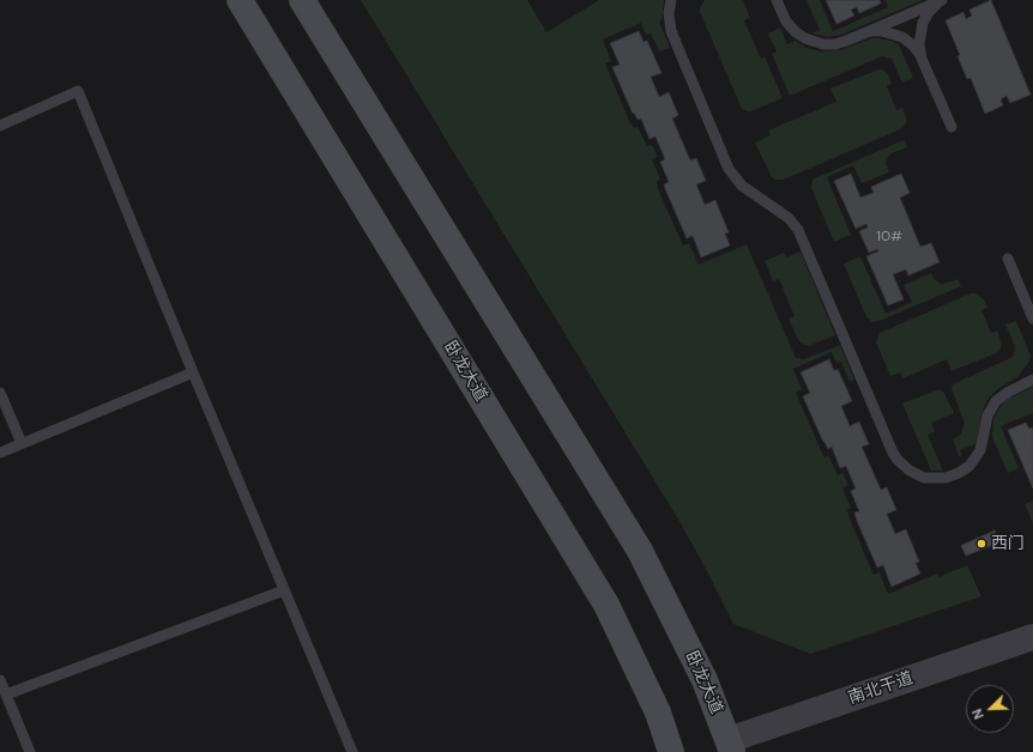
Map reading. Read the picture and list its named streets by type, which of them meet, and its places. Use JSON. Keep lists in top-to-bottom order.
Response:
{
  "streets": {
    "main road": ["卧龙大道"],
    "street": ["南北干道"]
  },
  "crossings": [
    ["卧龙大道", "南北干道"]
  ],
  "places": ["西门"],
  "house_numbers": ["10#"],
  "north": "bottom left"
}
